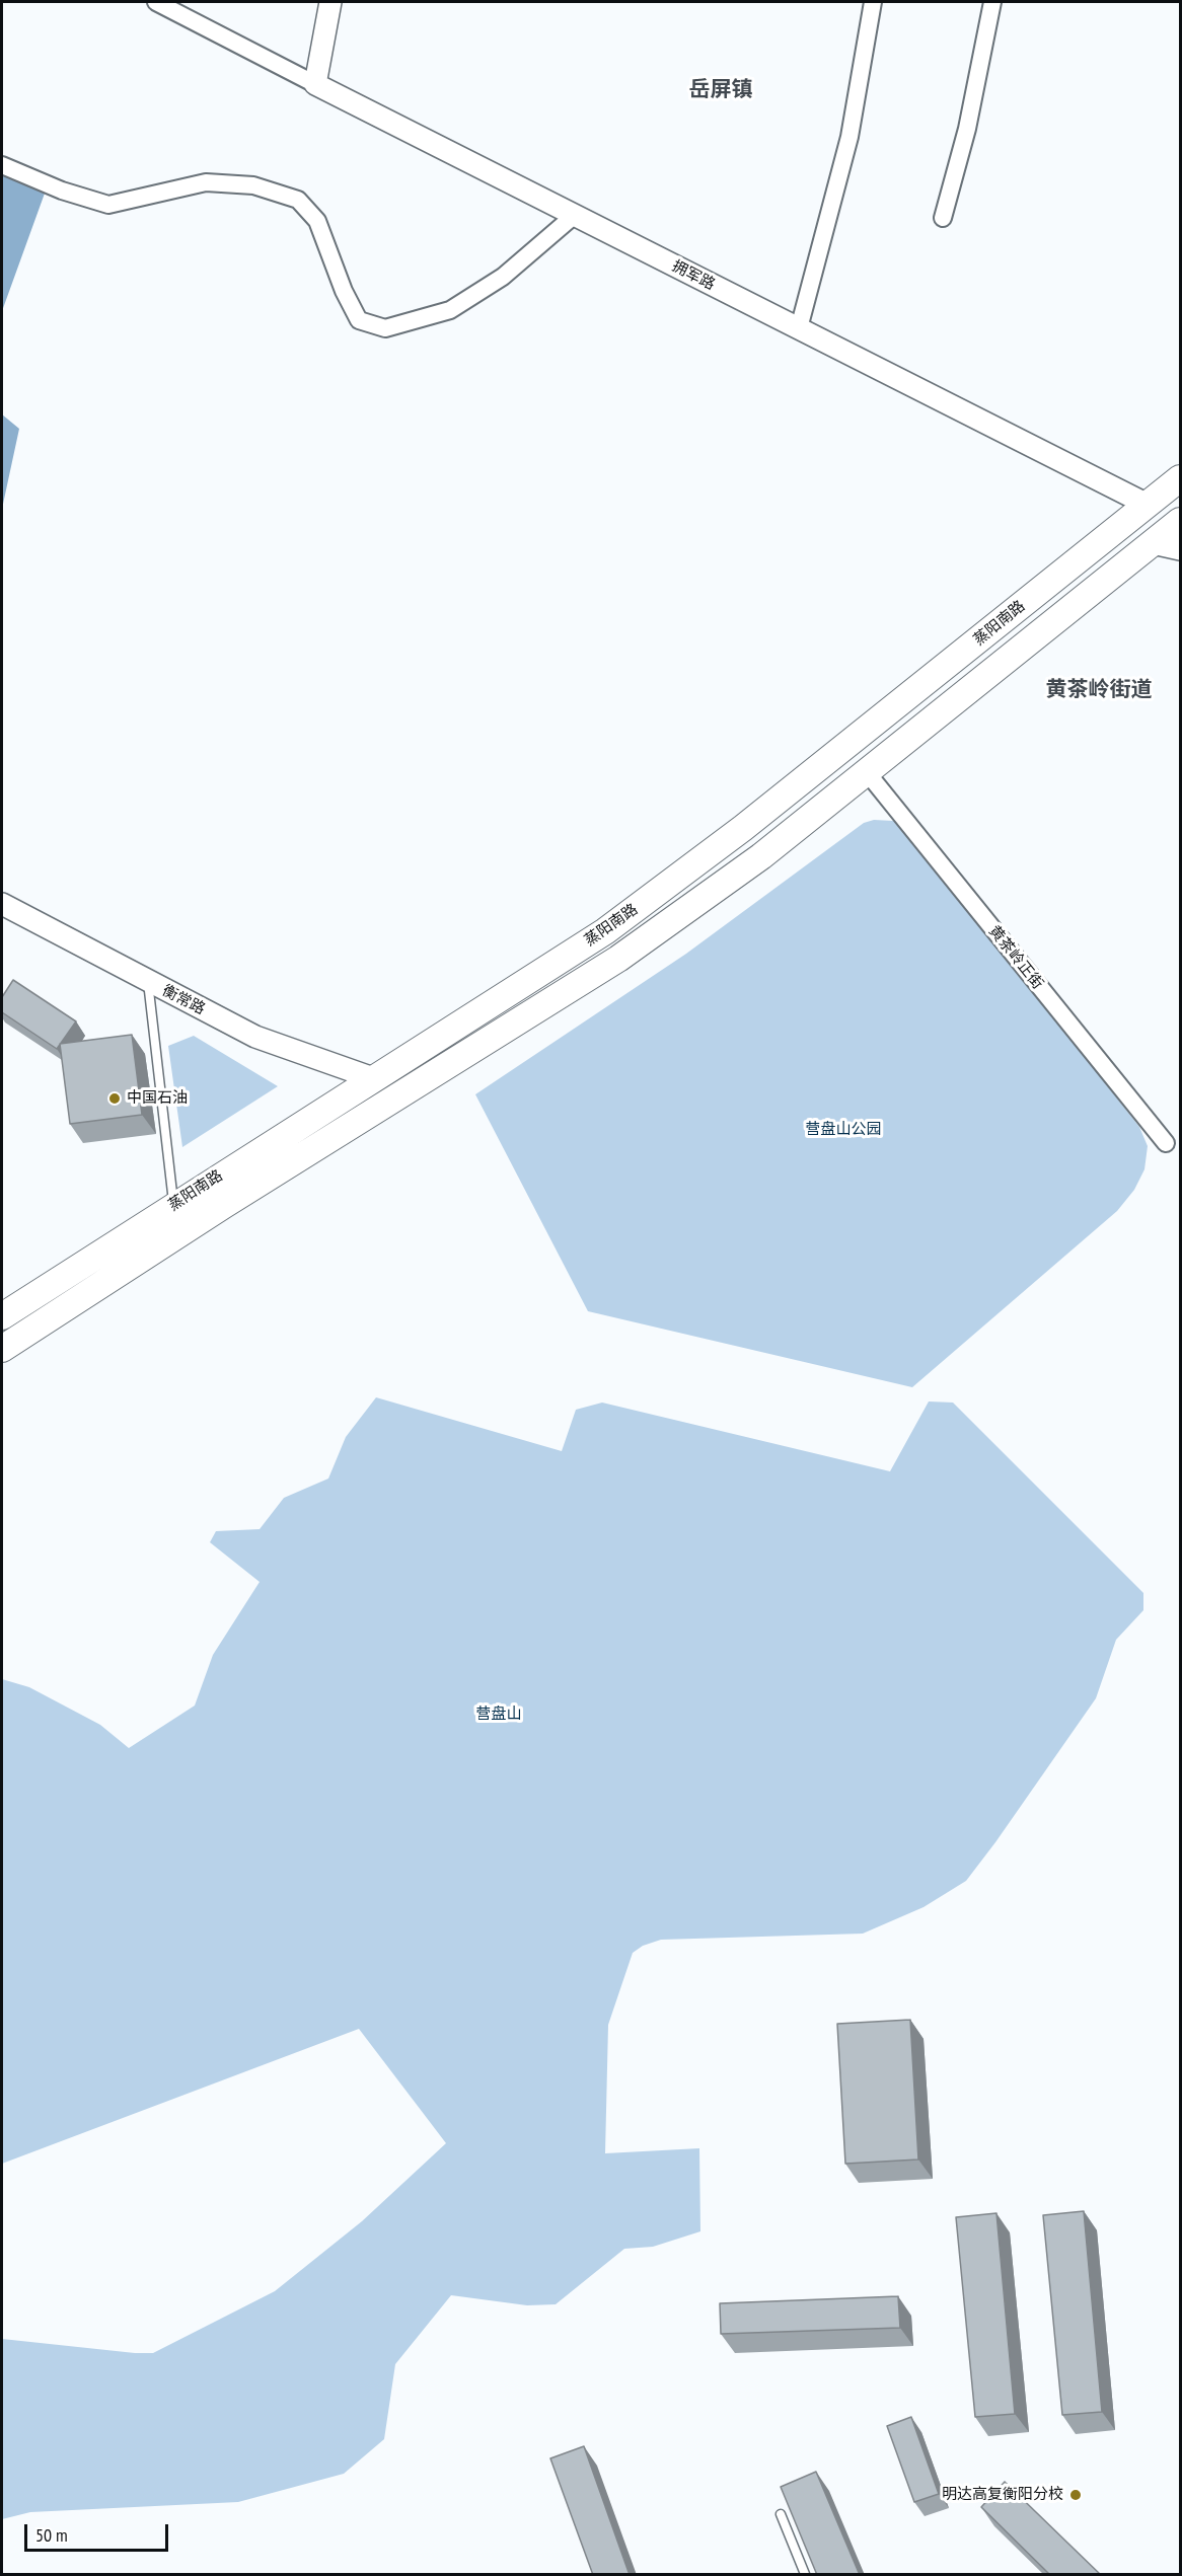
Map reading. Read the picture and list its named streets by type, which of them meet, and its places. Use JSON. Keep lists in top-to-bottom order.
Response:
{
  "streets": {
    "main road": ["蒸阳南路"],
    "street": ["拥军路", "黄茶岭正街", "衡常路"]
  },
  "crossings": [
    ["拥军路", "蒸阳南路"],
    ["蒸阳南路", "黄茶岭正街"],
    ["蒸阳南路", "衡常路"]
  ],
  "districts": ["岳屏镇", "黄茶岭街道"],
  "parks": ["营盘山公园", "营盘山"],
  "places": ["中国石油", "明达高复衡阳分校"],
  "scale_bar": "50 m"
}
